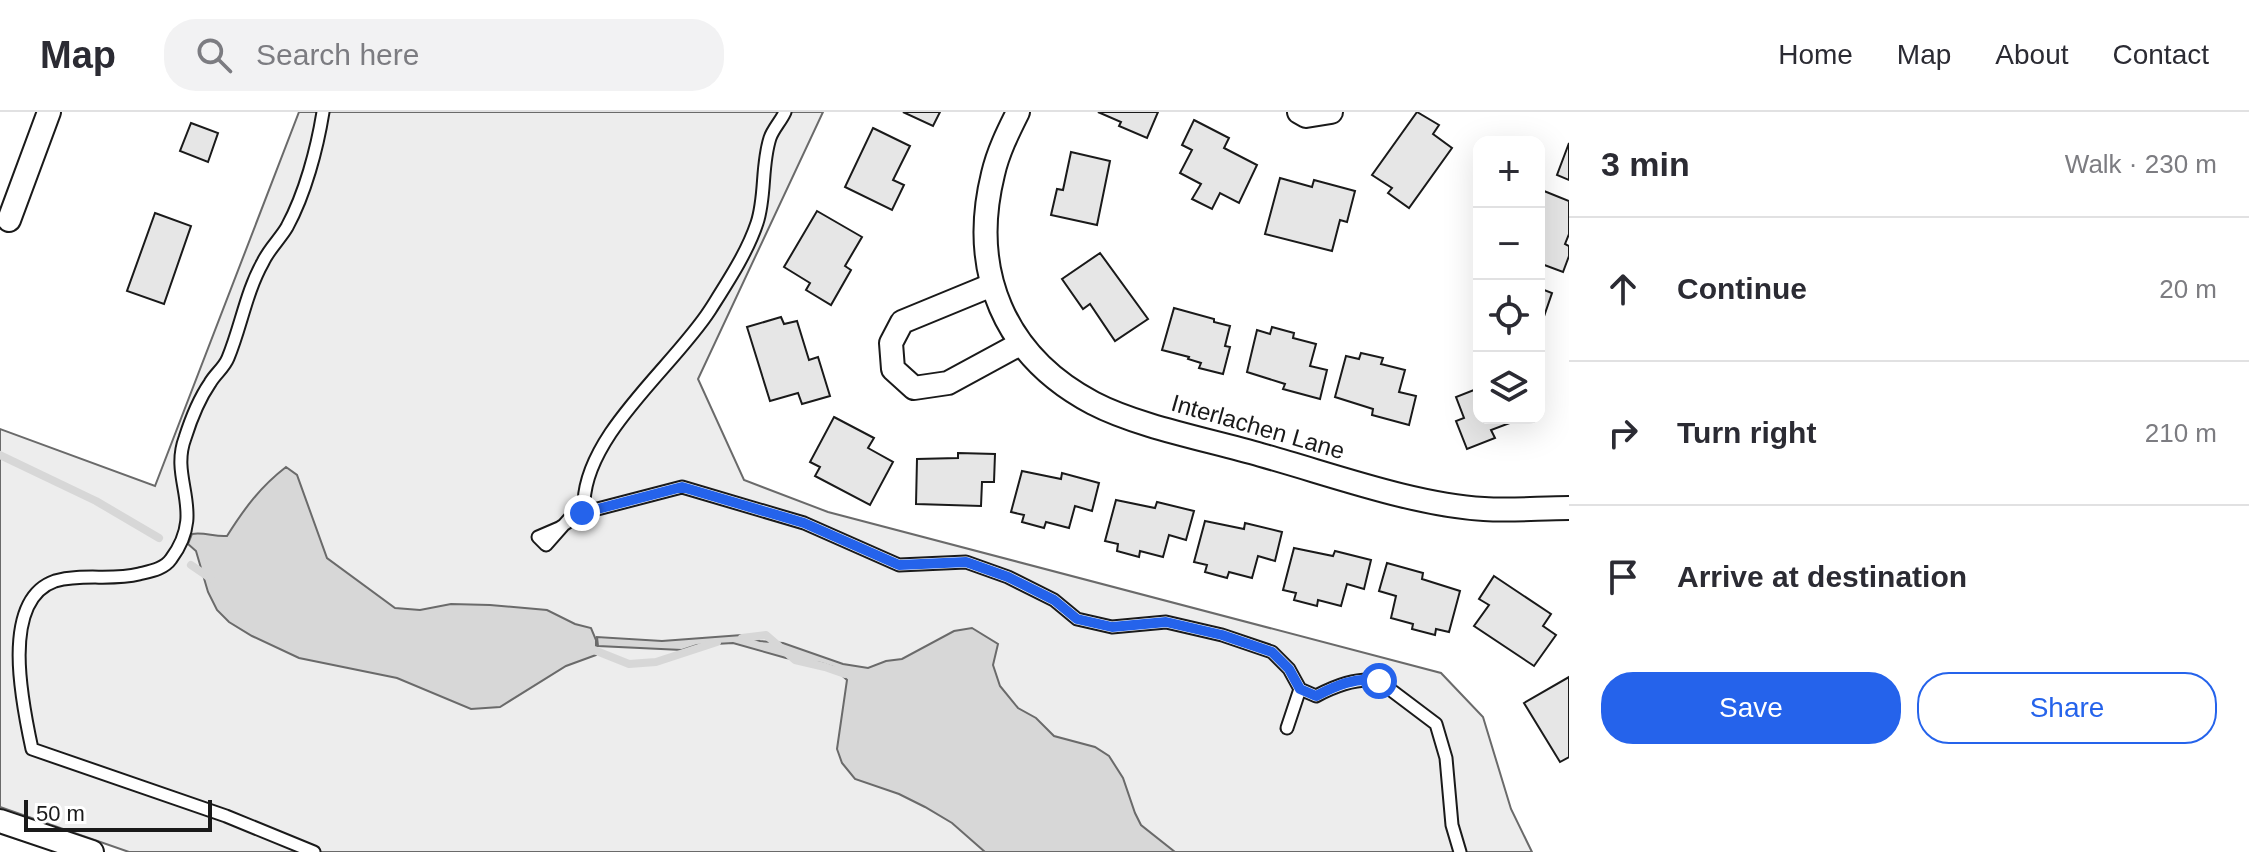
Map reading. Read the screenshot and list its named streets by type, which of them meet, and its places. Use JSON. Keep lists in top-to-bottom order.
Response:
{
  "streets": {
    "street": ["Interlachen Lane"]
  },
  "scale_bar": "50 m",
  "page": {
    "header": "Map",
    "search": "Search here",
    "nav": [
      "Home",
      "Map",
      "About",
      "Contact"
    ],
    "heading": ["3 min", "Walk · 230 m"],
    "map_buttons": ["+", "−"],
    "list": [
      ["Continue", "20 m"],
      ["Turn right", "210 m"],
      "Arrive at destination"
    ],
    "buttons": ["Save", "Share"],
    "scale": "50 m"
  }
}
